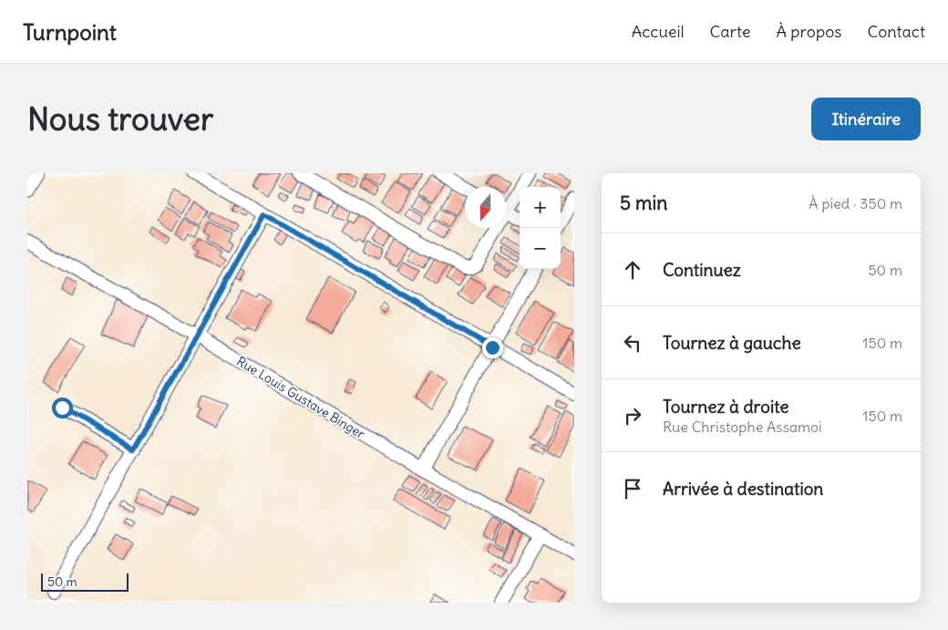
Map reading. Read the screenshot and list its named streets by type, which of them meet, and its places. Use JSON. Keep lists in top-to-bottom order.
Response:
{
  "streets": {
    "street": ["Rue Louis Gustave Binger"]
  },
  "scale_bar": "50 m",
  "north": "bottom",
  "page": {
    "header": "Turnpoint",
    "nav": [
      "Accueil",
      "Carte",
      "À propos",
      "Contact"
    ],
    "buttons": "Itinéraire",
    "title": "Nous trouver",
    "heading": ["5 min", "À pied · 350 m"],
    "map_buttons": ["+", "−"],
    "list": [
      ["Continuez", "50 m"],
      ["Tournez à gauche", "150 m"],
      ["Tournez à droite", "Rue Christophe Assamoi", "150 m"],
      "Arrivée à destination"
    ],
    "scale": "50 m"
  }
}
